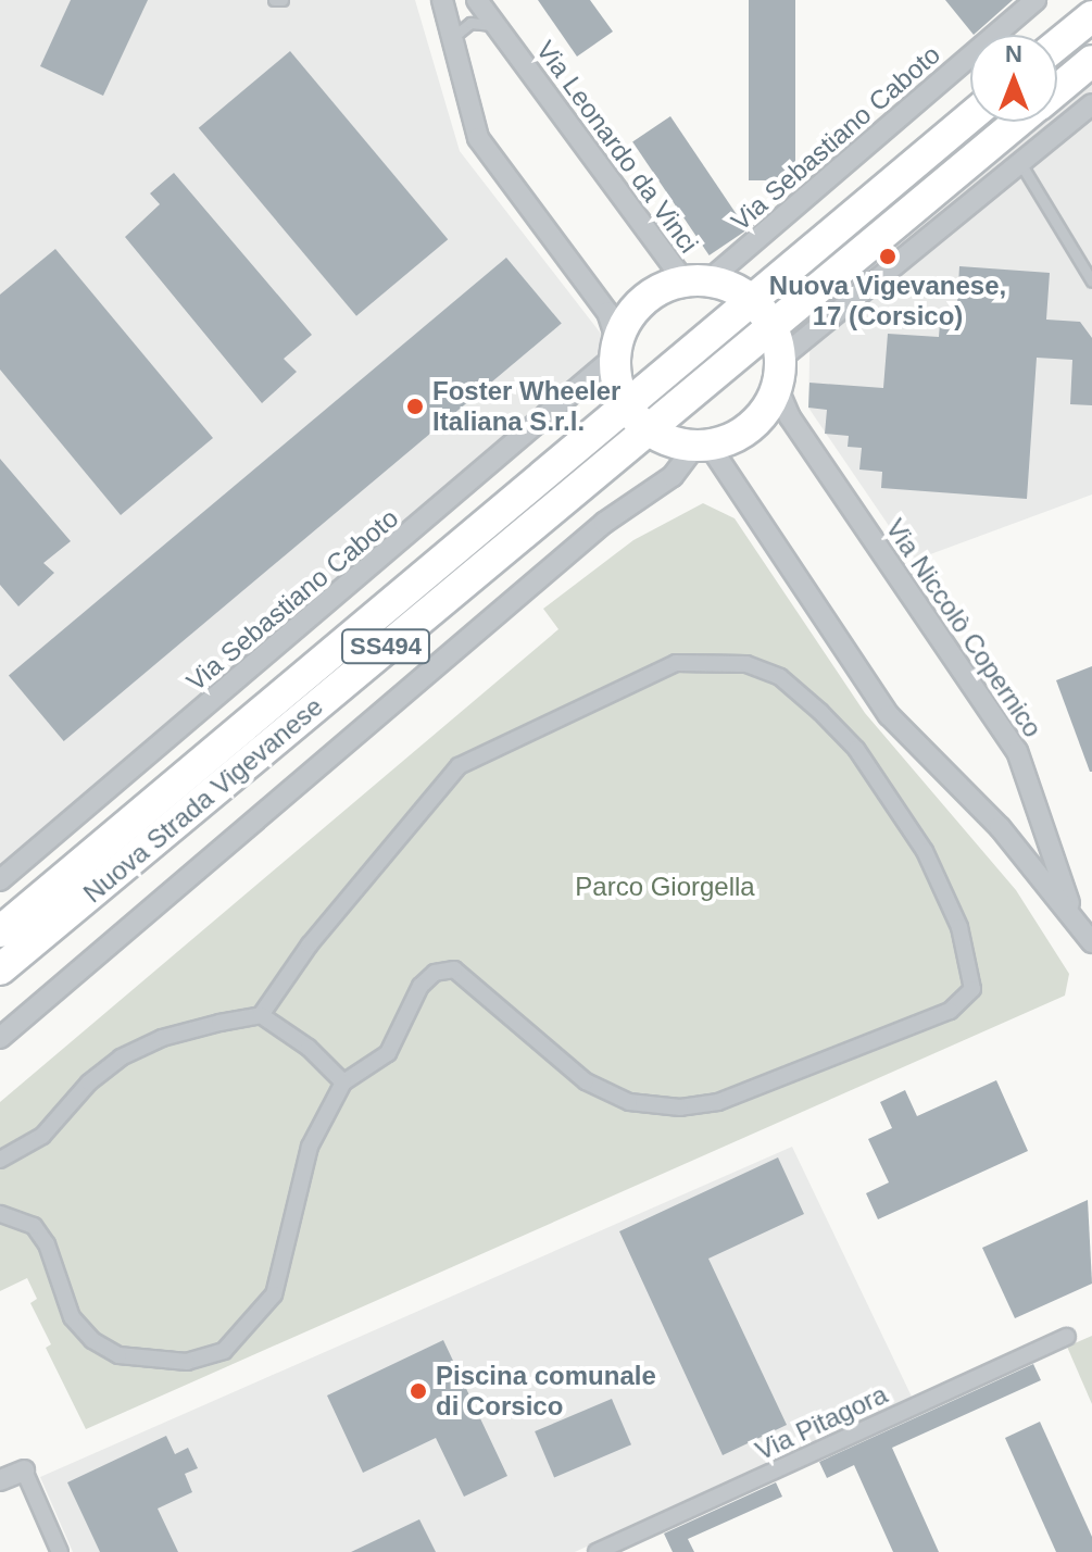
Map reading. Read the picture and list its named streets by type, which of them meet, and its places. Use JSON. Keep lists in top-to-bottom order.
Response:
{
  "streets": {
    "main road": ["SS494", "Nuova Strada Vigevanese"],
    "street": [
      "Via Sebastiano Caboto",
      "Via Leonardo da Vinci",
      "Via Niccolò Copernico",
      "Via Pitagora"
    ]
  },
  "crossings": [
    ["Via Sebastiano Caboto", "Via Leonardo da Vinci"]
  ],
  "parks": ["Parco Giorgella"],
  "places": ["Nuova Vigevanese, 17 (Corsico)", "Foster Wheeler Italiana S.r.l.", "Piscina comunale di Corsico"],
  "north": "top"
}
